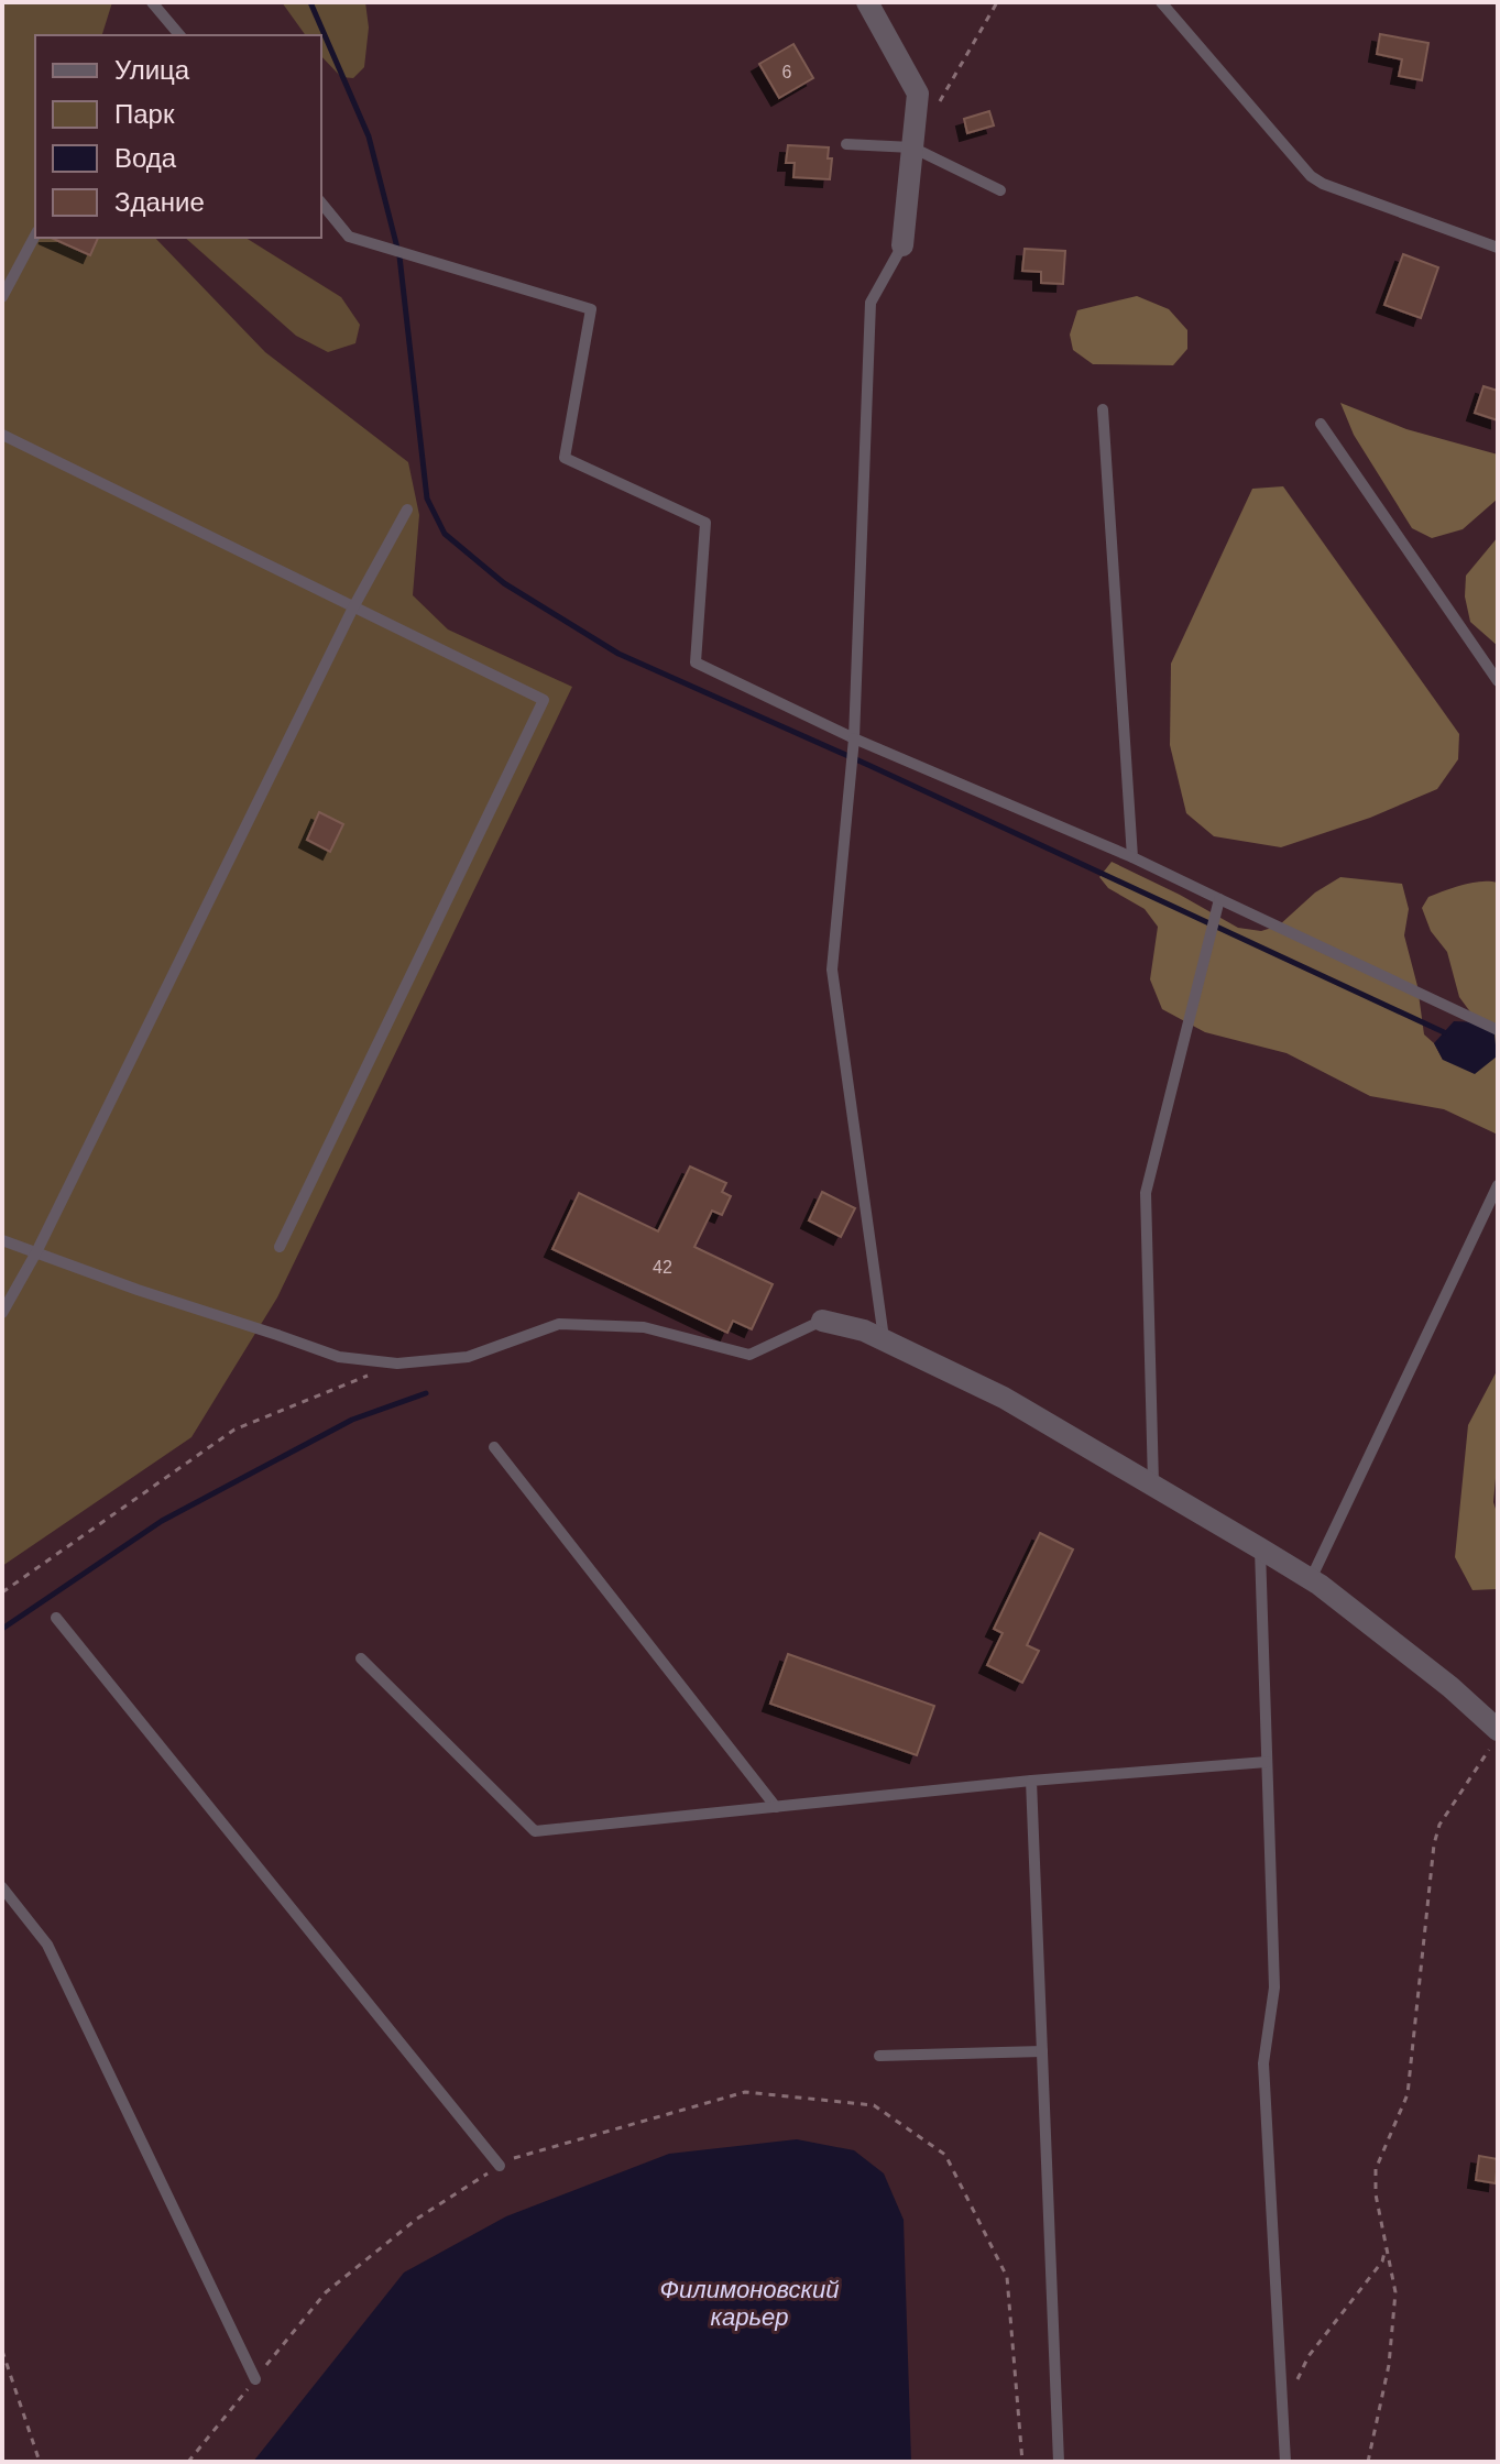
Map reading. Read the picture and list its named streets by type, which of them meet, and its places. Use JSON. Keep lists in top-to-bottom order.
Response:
{
  "water": ["Филимоновский карьер"],
  "house_numbers": ["6", "42"],
  "legend": [
    "Улица",
    "Парк",
    "Вода",
    "Здание"
  ]
}
